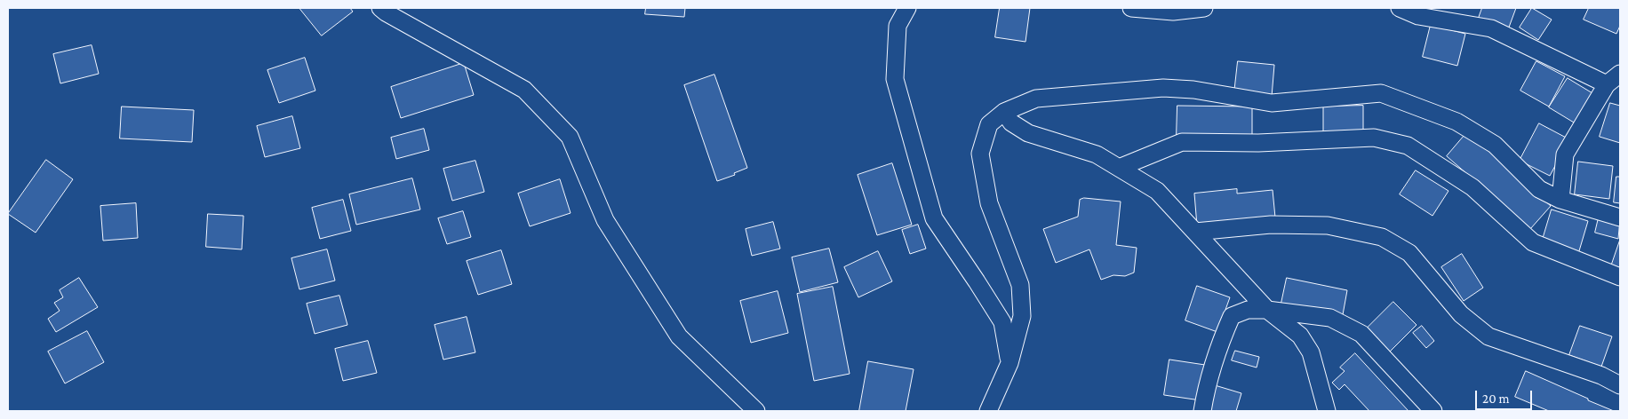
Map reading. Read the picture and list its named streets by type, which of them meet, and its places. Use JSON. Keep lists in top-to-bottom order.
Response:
{
  "scale_bar": "20 m"
}
